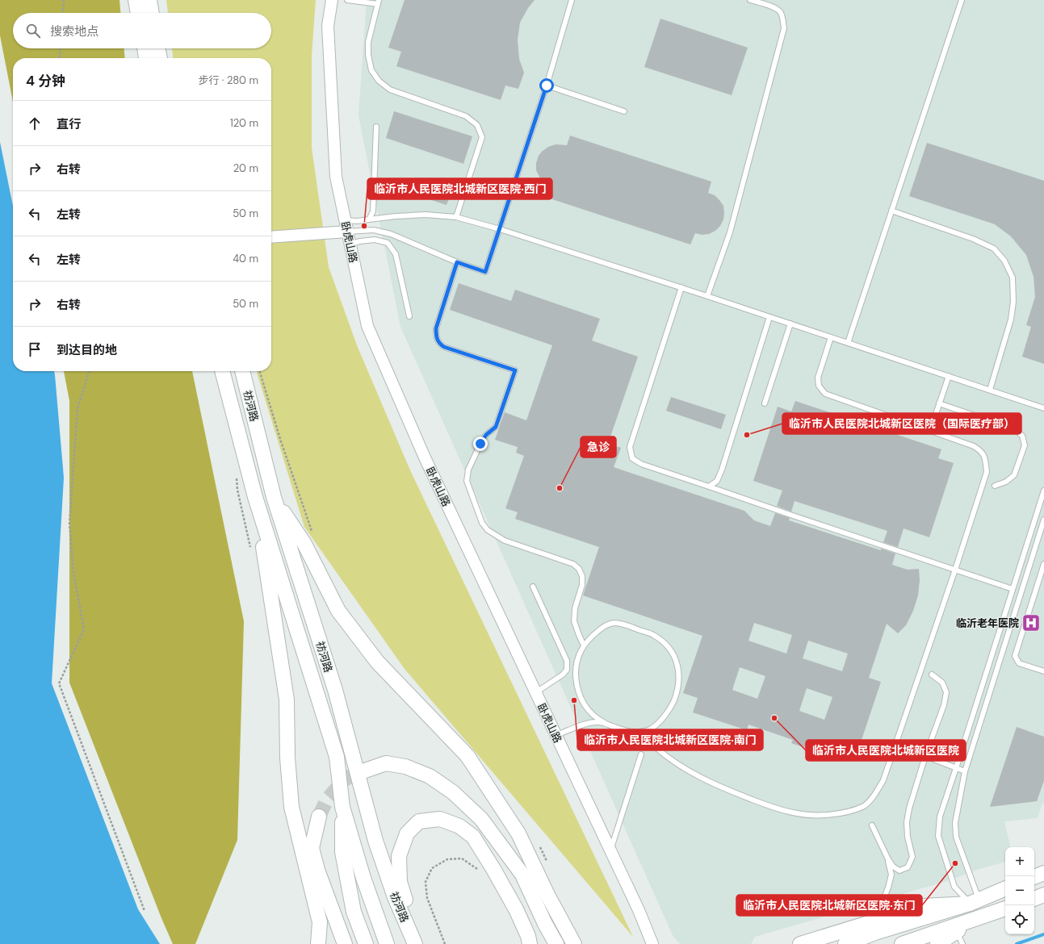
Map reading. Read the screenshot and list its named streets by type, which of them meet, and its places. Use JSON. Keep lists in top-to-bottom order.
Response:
{
  "streets": {
    "main road": ["祊河路"],
    "street": ["卧虎山路"]
  },
  "places": {
    "other": [
      "临沂市人民医院北城新区医院·西门",
      "临沂市人民医院北城新区医院（国际医疗部）",
      "急诊",
      "临沂市人民医院北城新区医院·南门",
      "临沂市人民医院北城新区医院",
      "临沂市人民医院北城新区医院·东门"
    ],
    "hospital": ["临沂老年医院"]
  },
  "page": {
    "search": "搜索地点",
    "heading": ["4 分钟", "步行 · 280 m"],
    "list": [
      ["直行", "120 m"],
      ["右转", "20 m"],
      ["左转", "50 m"],
      ["左转", "40 m"],
      ["右转", "50 m"],
      "到达目的地"
    ],
    "map_buttons": ["+", "−"]
  }
}
